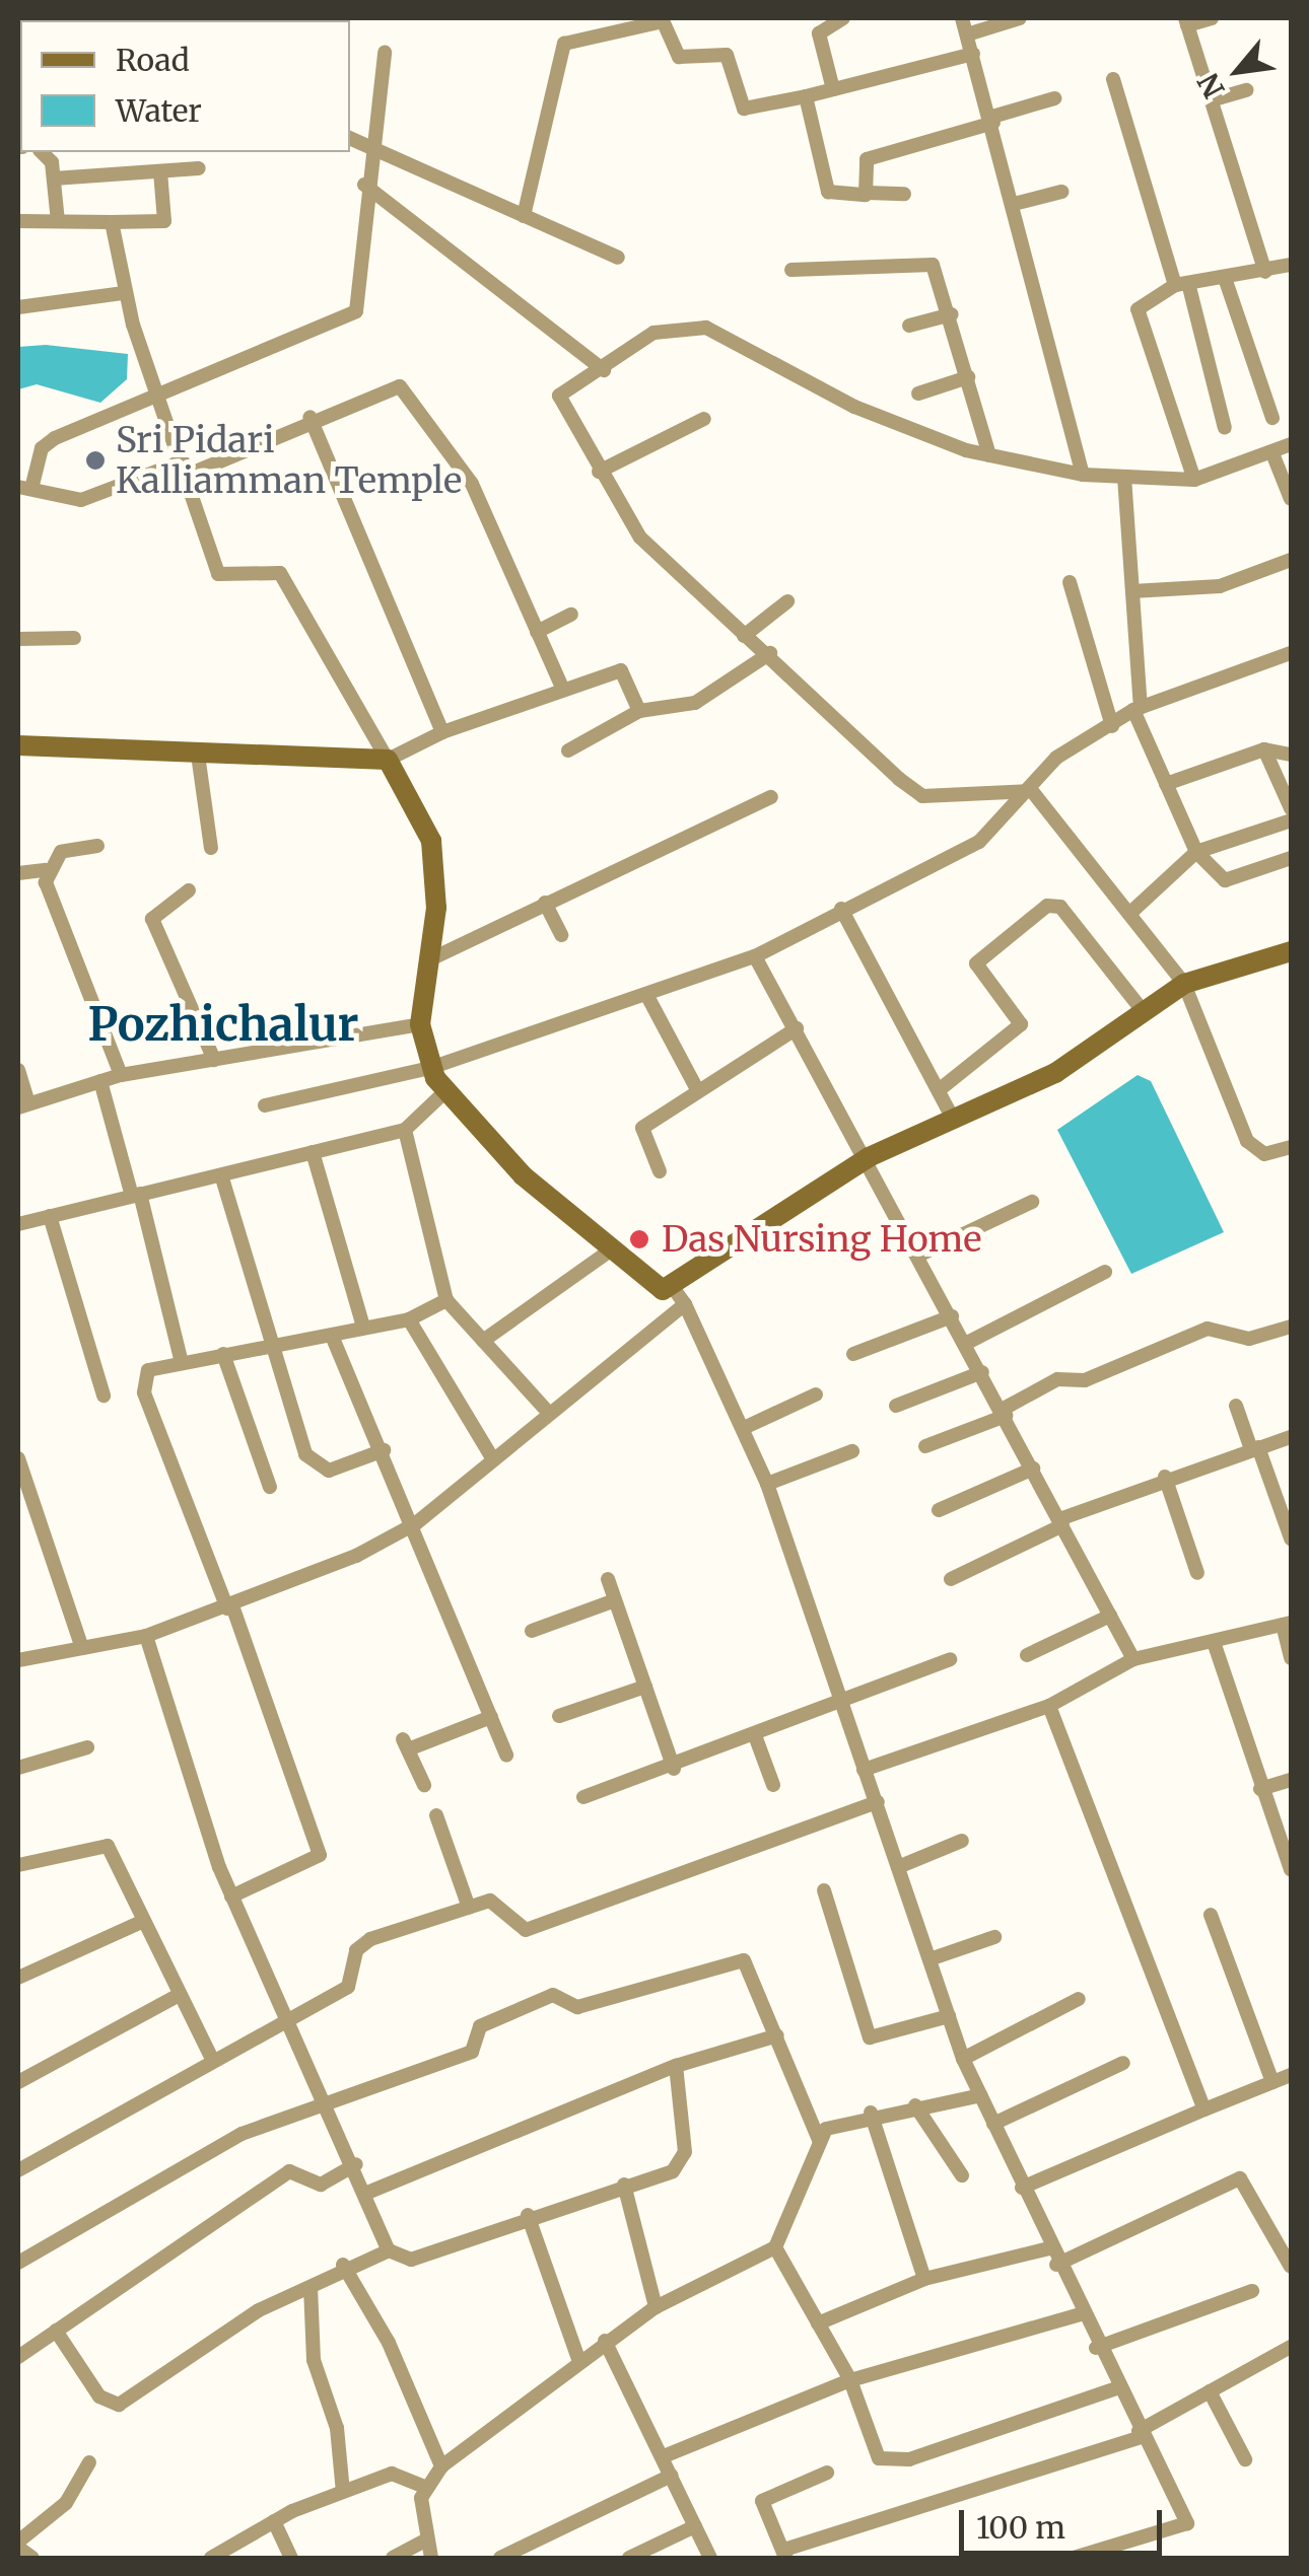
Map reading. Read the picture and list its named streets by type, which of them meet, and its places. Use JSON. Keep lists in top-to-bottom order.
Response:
{
  "districts": ["Pozhichalur"],
  "places": ["Sri Pidari Kalliamman Temple", "Das Nursing Home"],
  "legend": ["Road", "Water"],
  "scale_bar": "100 m",
  "north": "bottom left"
}
